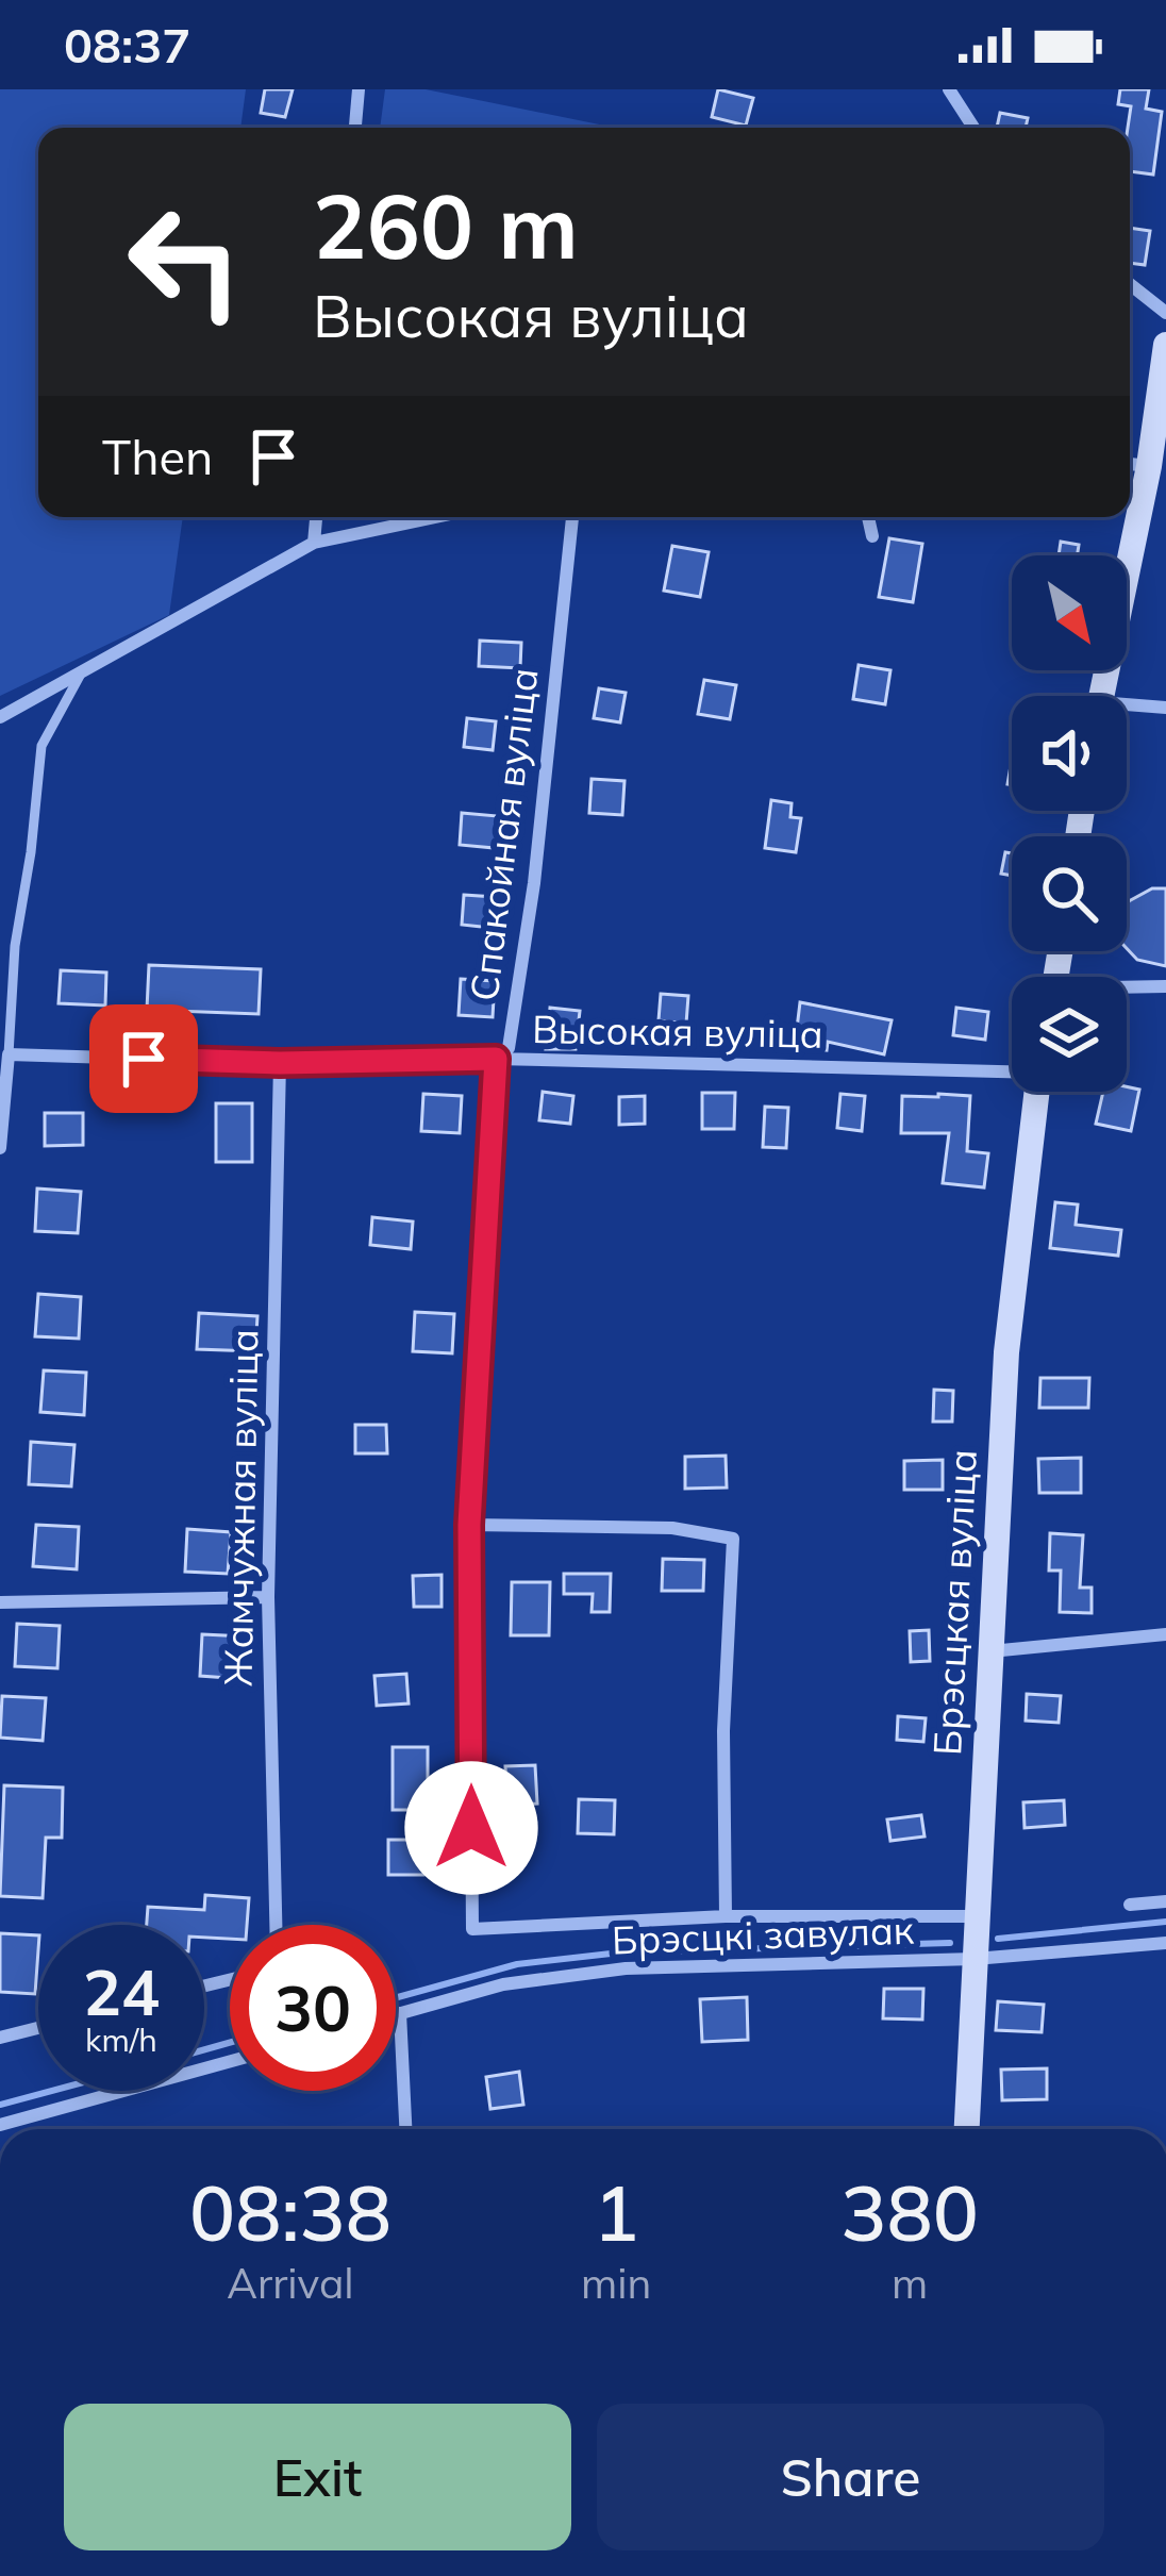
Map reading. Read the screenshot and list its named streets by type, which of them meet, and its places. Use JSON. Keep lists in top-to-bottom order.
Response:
{
  "streets": {
    "street": [
      "Спакойная вуліца",
      "Высокая вуліца",
      "Жамчужная вуліца",
      "Брэсцкая вуліца",
      "Брэсцкі завулак"
    ]
  },
  "crossings": [
    ["Спакойная вуліца", "Высокая вуліца"],
    ["Высокая вуліца", "Жамчужная вуліца"],
    ["Брэсцкая вуліца", "Брэсцкі завулак"]
  ],
  "north": "bottom right",
  "page": {
    "status": "08:37",
    "turn": ["260 m", "Высокая вуліца"],
    "then": "Then",
    "speed": "24 km/h",
    "limit": "30",
    "eta": [
      "08:38",
      "Arrival",
      "1",
      "min",
      "380",
      "m"
    ],
    "buttons": ["Exit", "Share"]
  }
}
